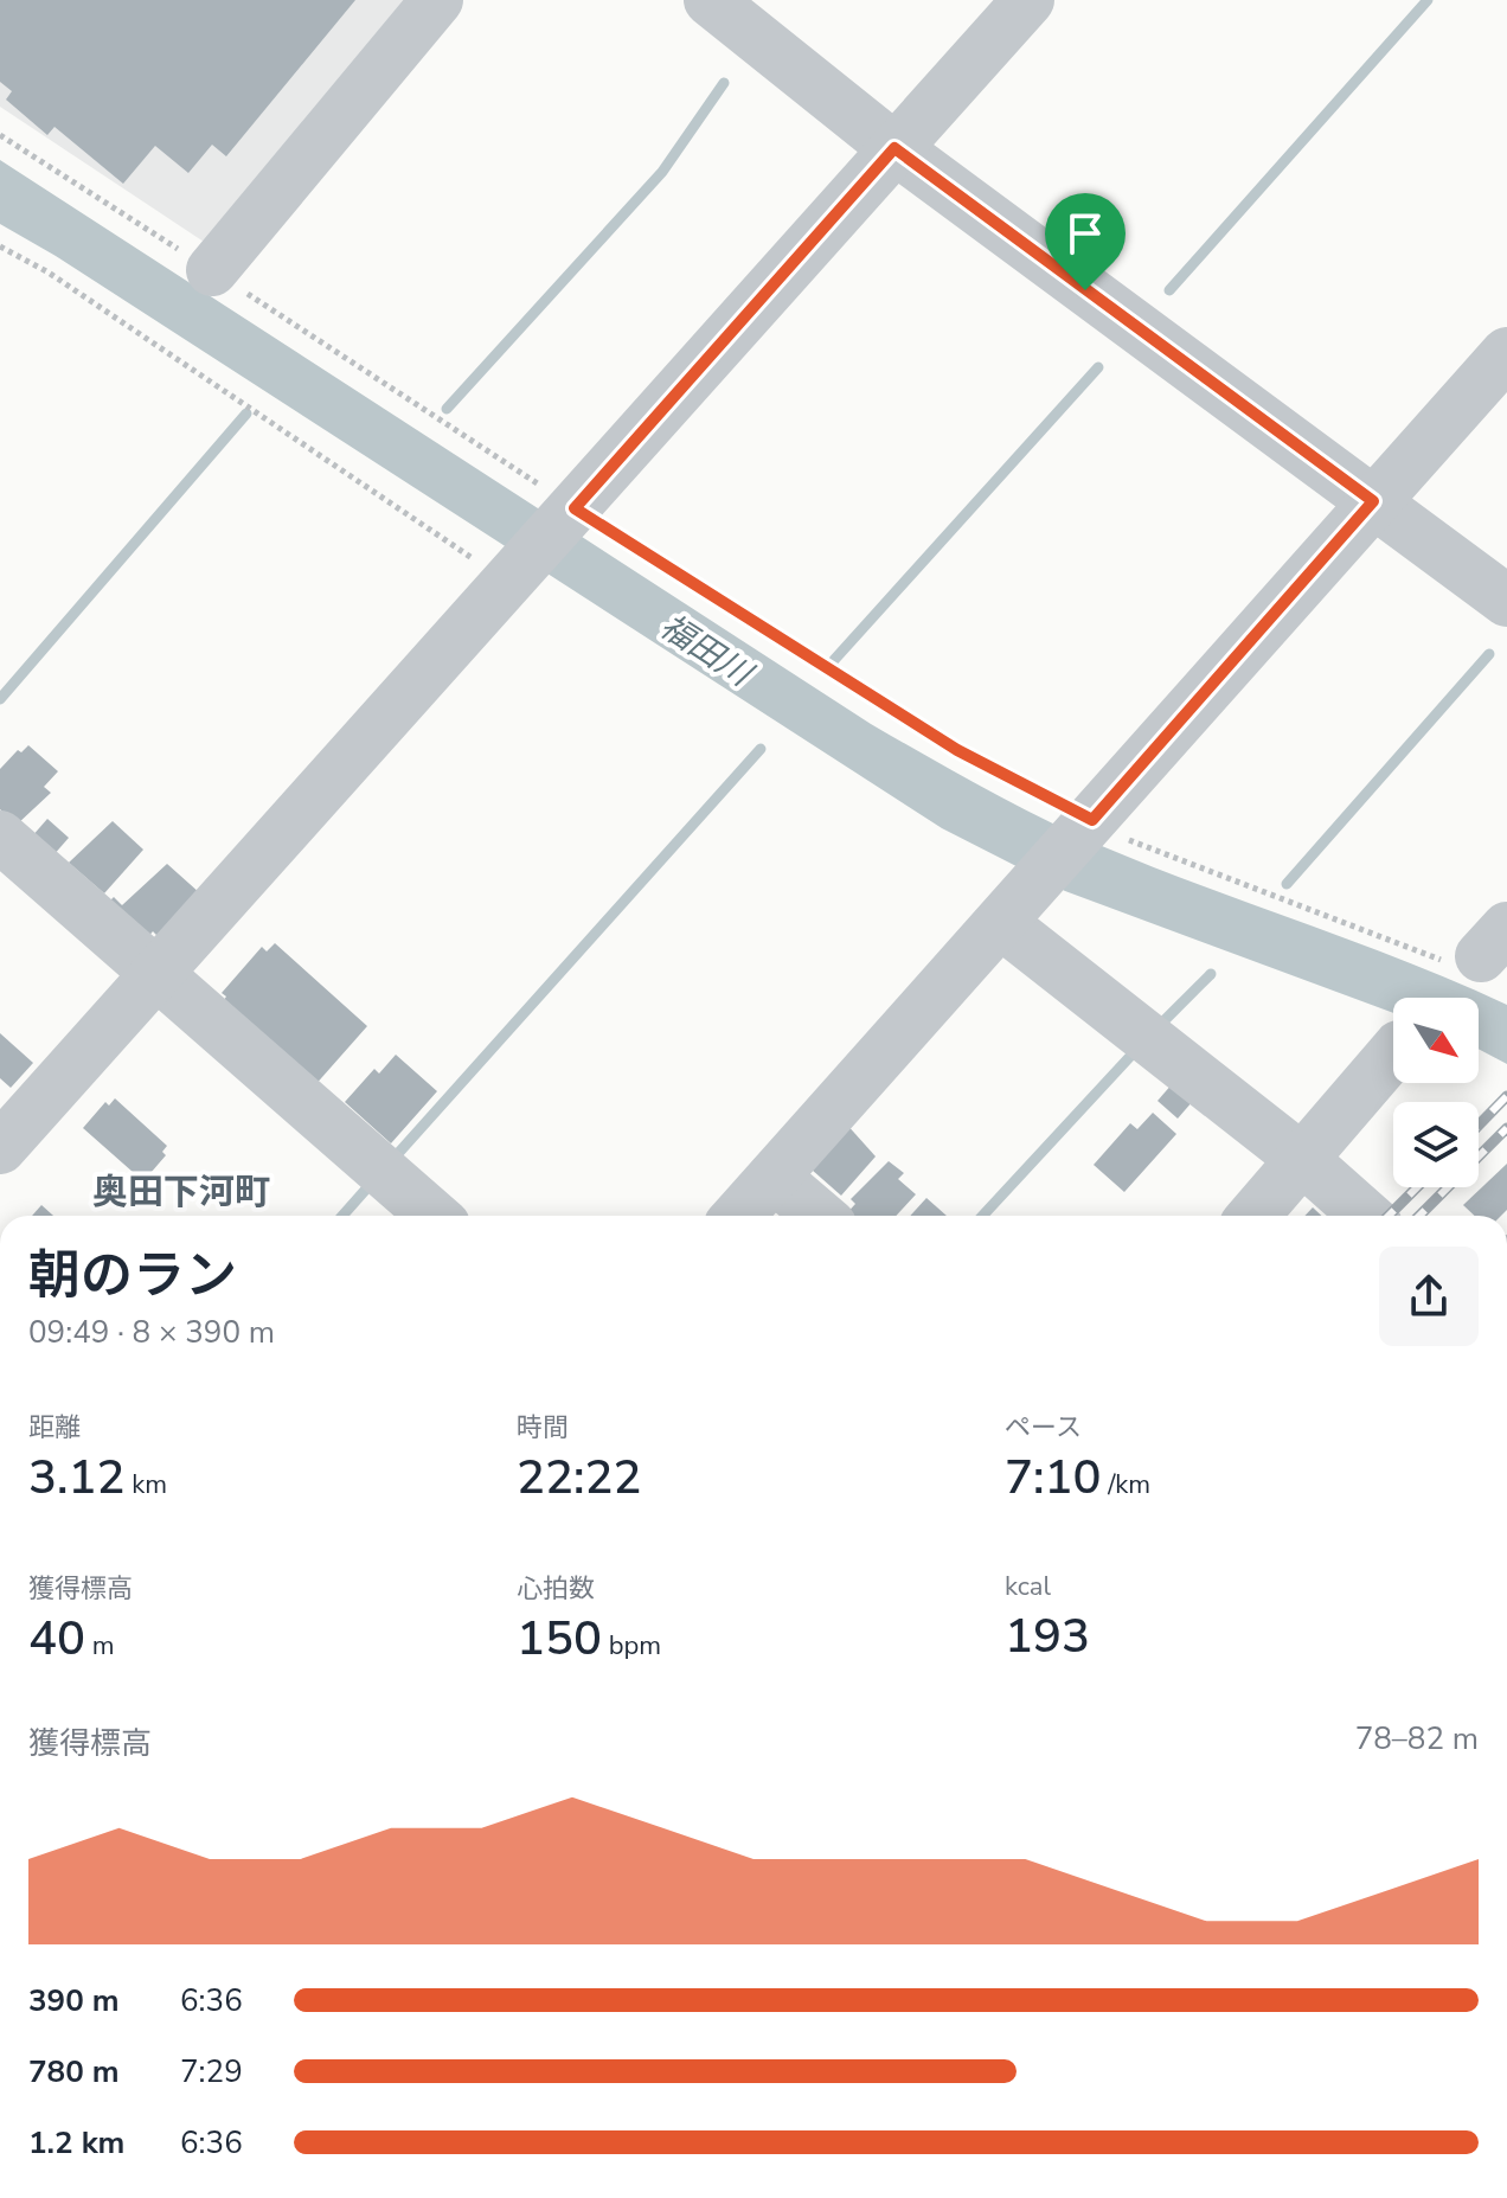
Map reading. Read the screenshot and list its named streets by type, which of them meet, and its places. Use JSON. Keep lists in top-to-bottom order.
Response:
{
  "districts": ["奥田下河町"],
  "water": ["福田川"],
  "north": "bottom right",
  "page": {
    "heading": ["朝のラン", "09:49 · 8 × 390 m"],
    "stats": [
      ["距離", "3.12 km"],
      ["時間", "22:22"],
      ["ペース", "7:10 /km"],
      ["獲得標高", "40 m"],
      ["心拍数", "150 bpm"],
      ["kcal", "193"]
    ],
    "chart": ["獲得標高", "78–82 m"],
    "list": [
      {
        "name": "390 m",
        "note": "6:36"
      },
      {
        "name": "780 m",
        "note": "7:29"
      },
      {
        "name": "1.2 km",
        "note": "6:36"
      }
    ]
  }
}
